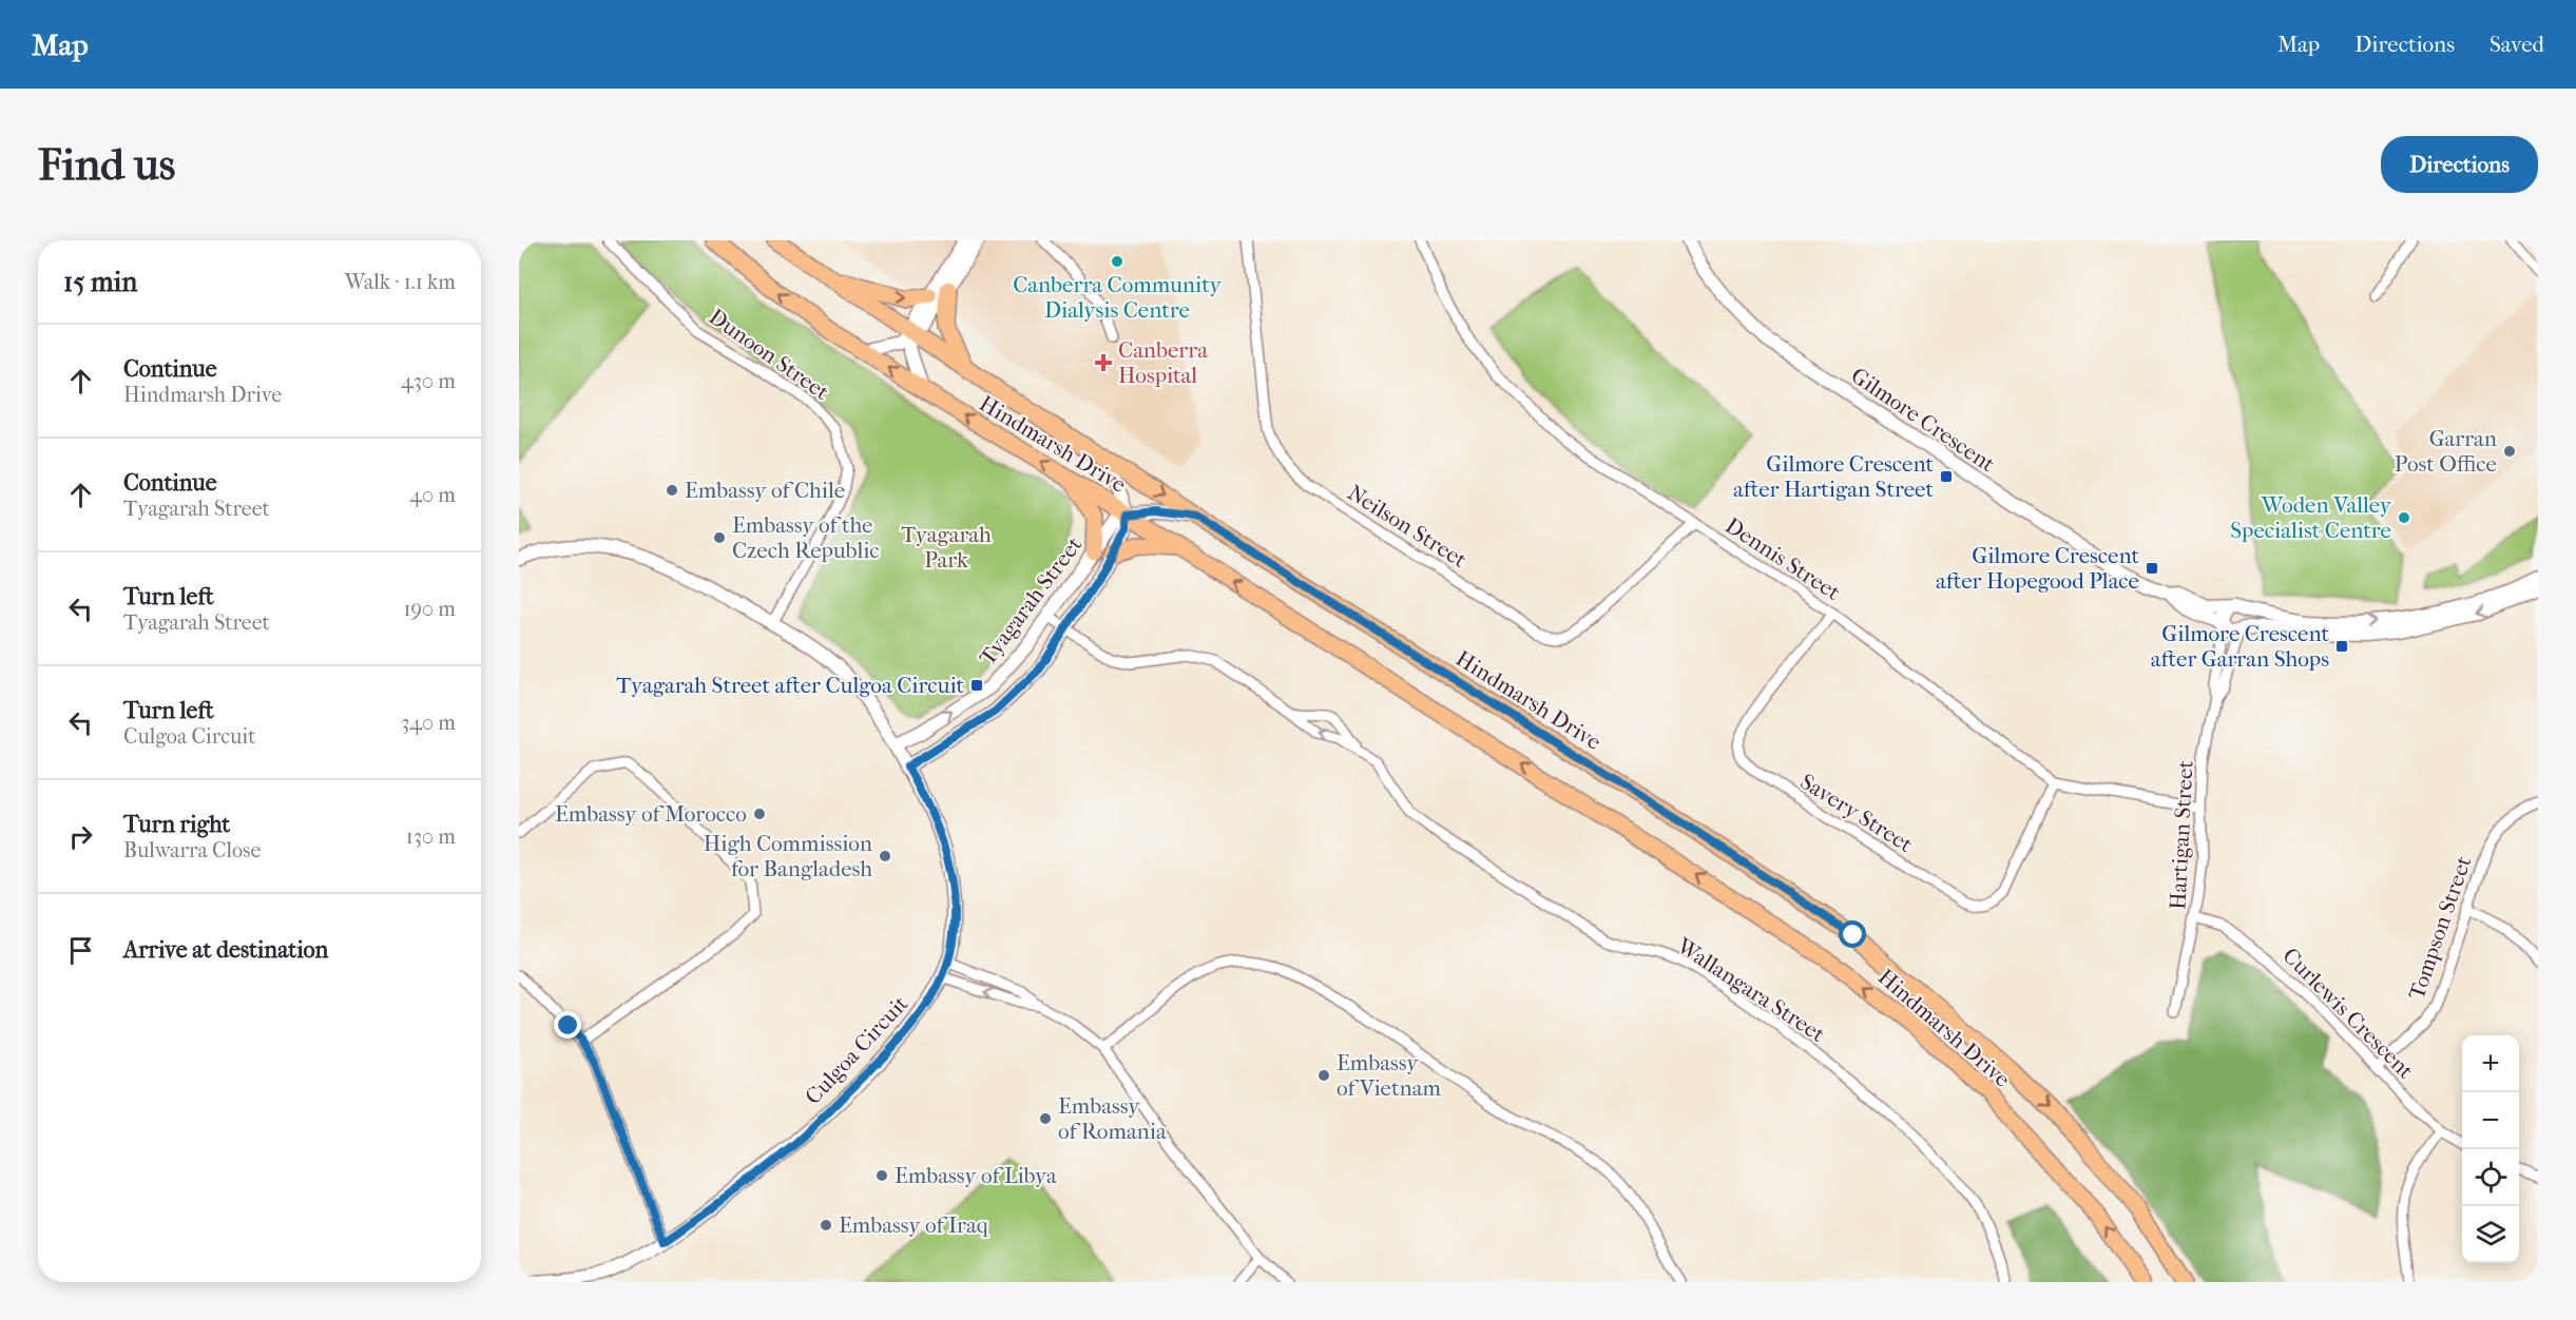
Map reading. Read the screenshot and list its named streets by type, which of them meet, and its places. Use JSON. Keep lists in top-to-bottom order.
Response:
{
  "streets": {
    "main road": ["Hindmarsh Drive"],
    "street": [
      "Dunoon Street",
      "Gilmore Crescent",
      "Neilson Street",
      "Dennis Street",
      "Tyagarah Street",
      "Savery Street",
      "Hartigan Street",
      "Tompson Street",
      "Wallangara Street",
      "Curlewis Crescent",
      "Culgoa Circuit"
    ]
  },
  "crossings": [
    ["Dunoon Street", "Culgoa Circuit"],
    ["Gilmore Crescent", "Hartigan Street"],
    ["Hindmarsh Drive", "Tyagarah Street"],
    ["Neilson Street", "Dennis Street"],
    ["Dennis Street", "Savery Street"],
    ["Dennis Street", "Hartigan Street"],
    ["Tyagarah Street", "Wallangara Street"],
    ["Tyagarah Street", "Culgoa Circuit"],
    ["Hartigan Street", "Curlewis Crescent"],
    ["Tompson Street", "Curlewis Crescent"]
  ],
  "parks": ["Tyagarah Park"],
  "places": {
    "other": [
      "Canberra Community Dialysis Centre",
      "Garran Post Office",
      "Embassy of Chile",
      "Woden Valley Specialist Centre",
      "Embassy of the Czech Republic",
      "Embassy of Morocco",
      "High Commission for Bangladesh",
      "Embassy of Vietnam",
      "Embassy of Romania",
      "Embassy of Libya",
      "Embassy of Iraq"
    ],
    "health": ["Canberra Hospital"],
    "transit": [
      "Gilmore Crescent after Hartigan Street",
      "Gilmore Crescent after Hopegood Place",
      "Gilmore Crescent after Garran Shops",
      "Tyagarah Street after Culgoa Circuit"
    ]
  },
  "page": {
    "header": "Map",
    "nav": ["Map", "Directions", "Saved"],
    "buttons": "Directions",
    "title": "Find us",
    "heading": ["15 min", "Walk · 1.1 km"],
    "list": [
      ["Continue", "Hindmarsh Drive", "430 m"],
      ["Continue", "Tyagarah Street", "40 m"],
      ["Turn left", "Tyagarah Street", "190 m"],
      ["Turn left", "Culgoa Circuit", "340 m"],
      ["Turn right", "Bulwarra Close", "130 m"],
      "Arrive at destination"
    ],
    "map_buttons": ["+", "−"]
  }
}
